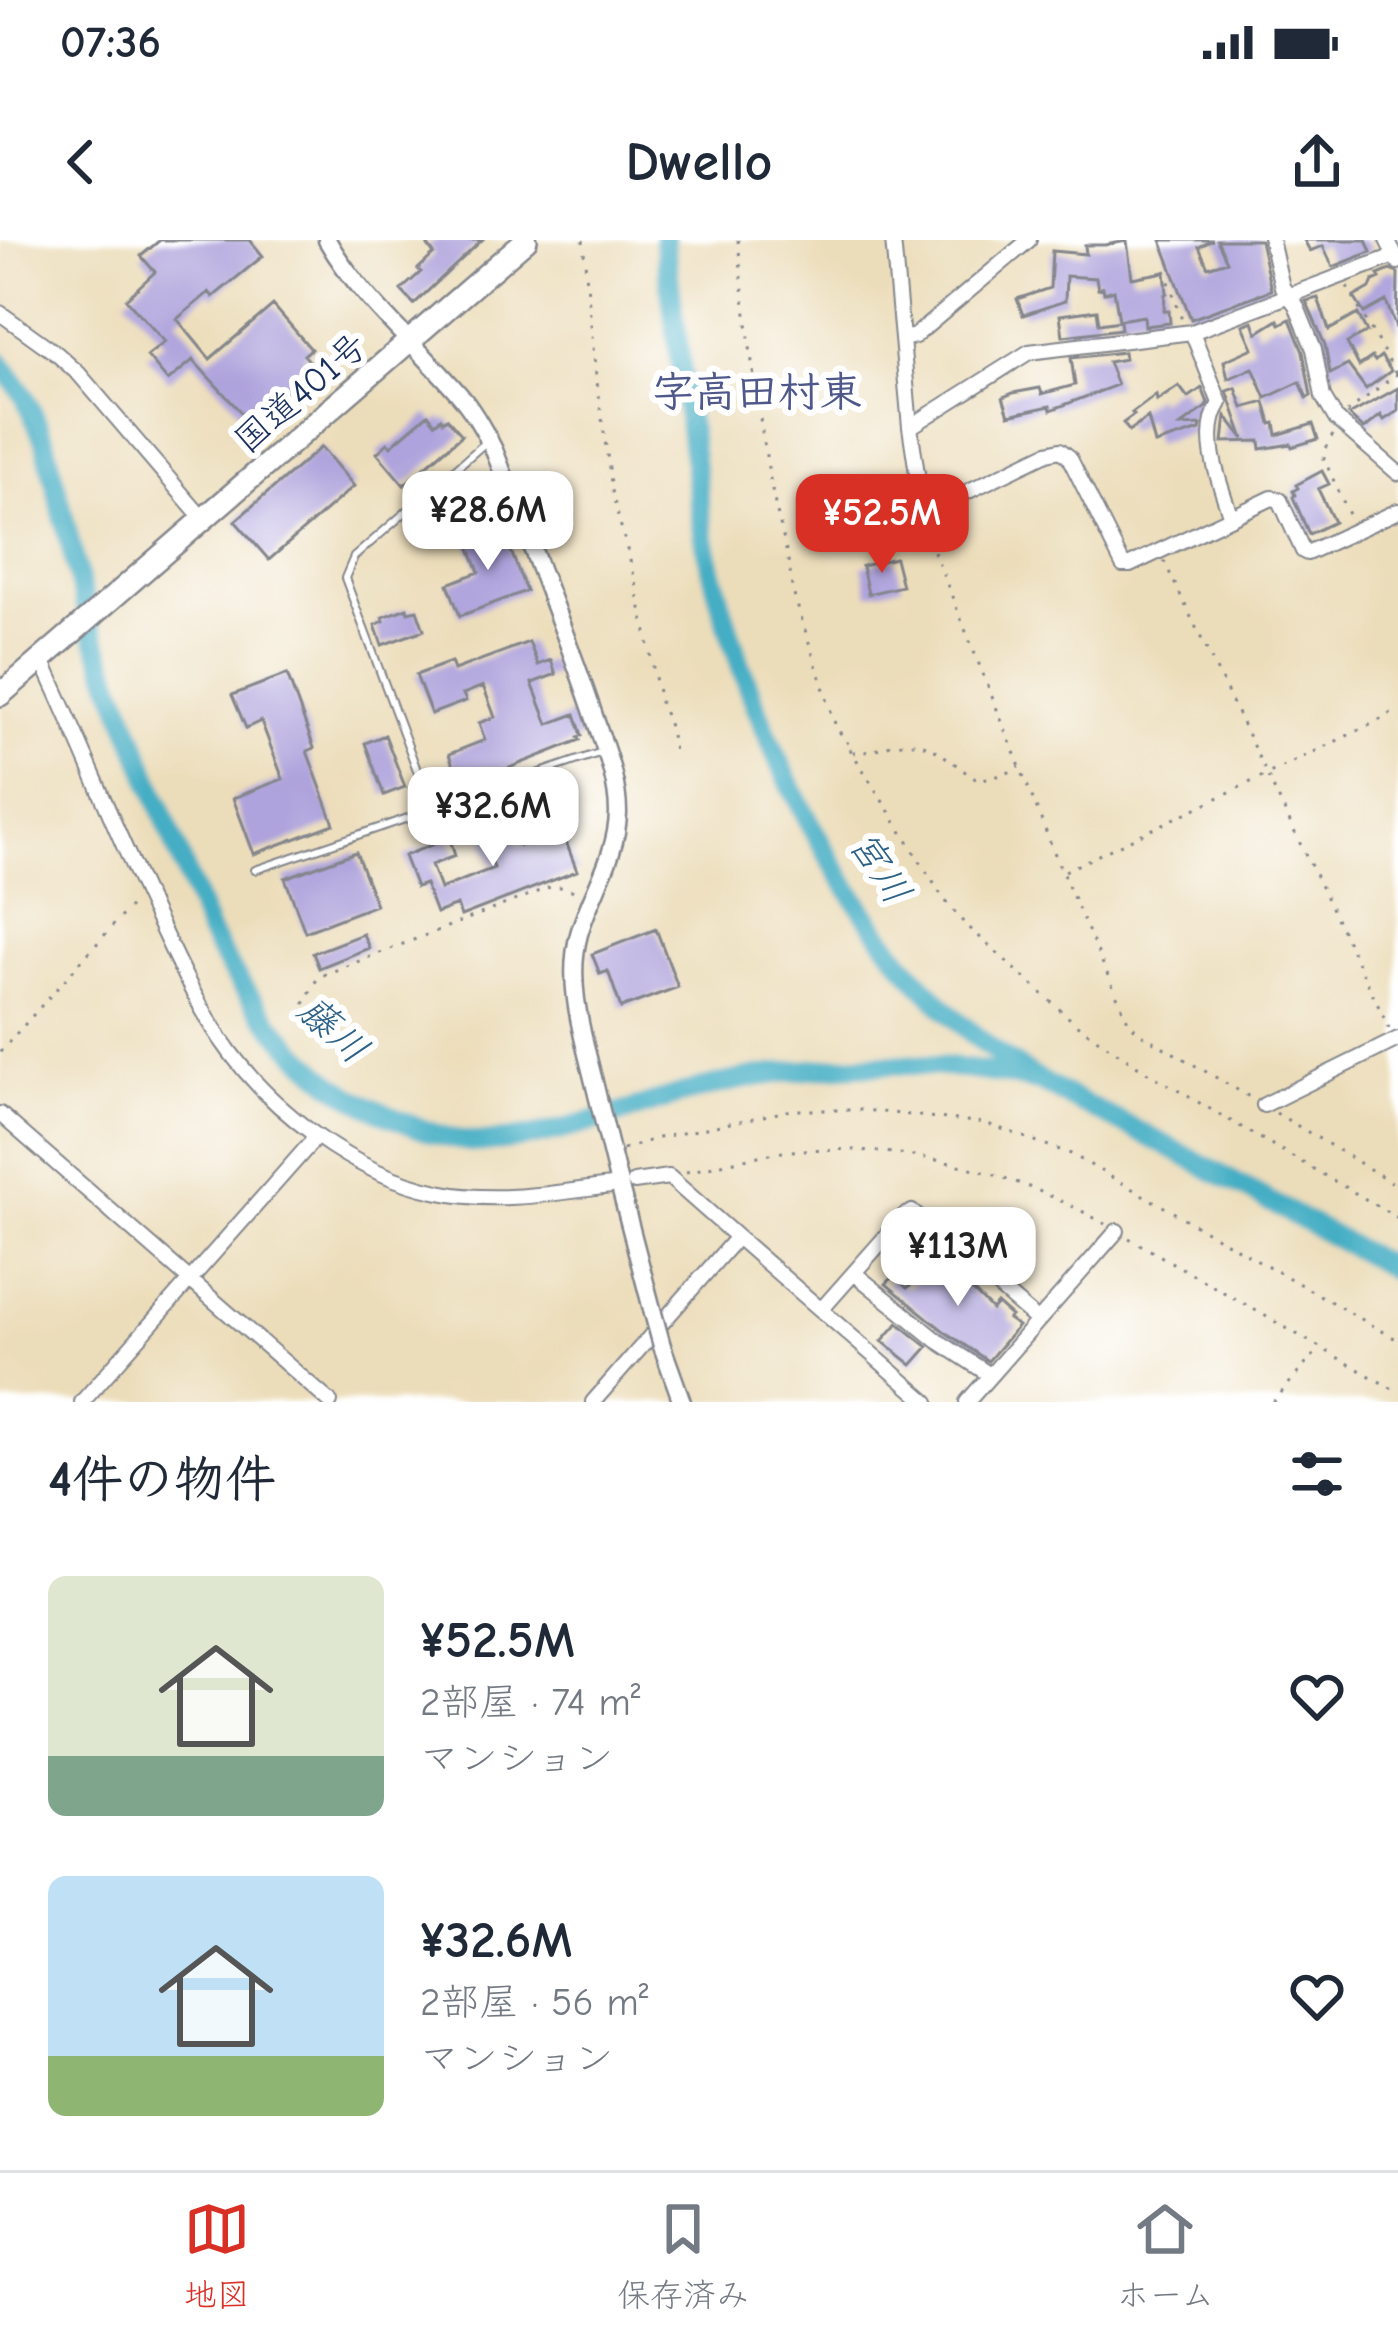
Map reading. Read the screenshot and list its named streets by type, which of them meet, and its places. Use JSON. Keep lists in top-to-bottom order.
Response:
{
  "streets": {
    "highway": ["国道401号"]
  },
  "districts": ["字高田村東"],
  "water": ["宮川", "藤川"],
  "page": {
    "status": "07:36",
    "header": "Dwello",
    "price": [
      "¥28.6M",
      "¥52.5M",
      "¥32.6M",
      "¥113M"
    ],
    "heading": "4件の物件",
    "list": [
      {
        "name": "¥52.5M",
        "note": "2部屋 · 74 m² · マンション"
      },
      {
        "name": "¥32.6M",
        "note": "2部屋 · 56 m² · マンション"
      }
    ],
    "tabs": ["地図", "保存済み", "ホーム"]
  }
}
